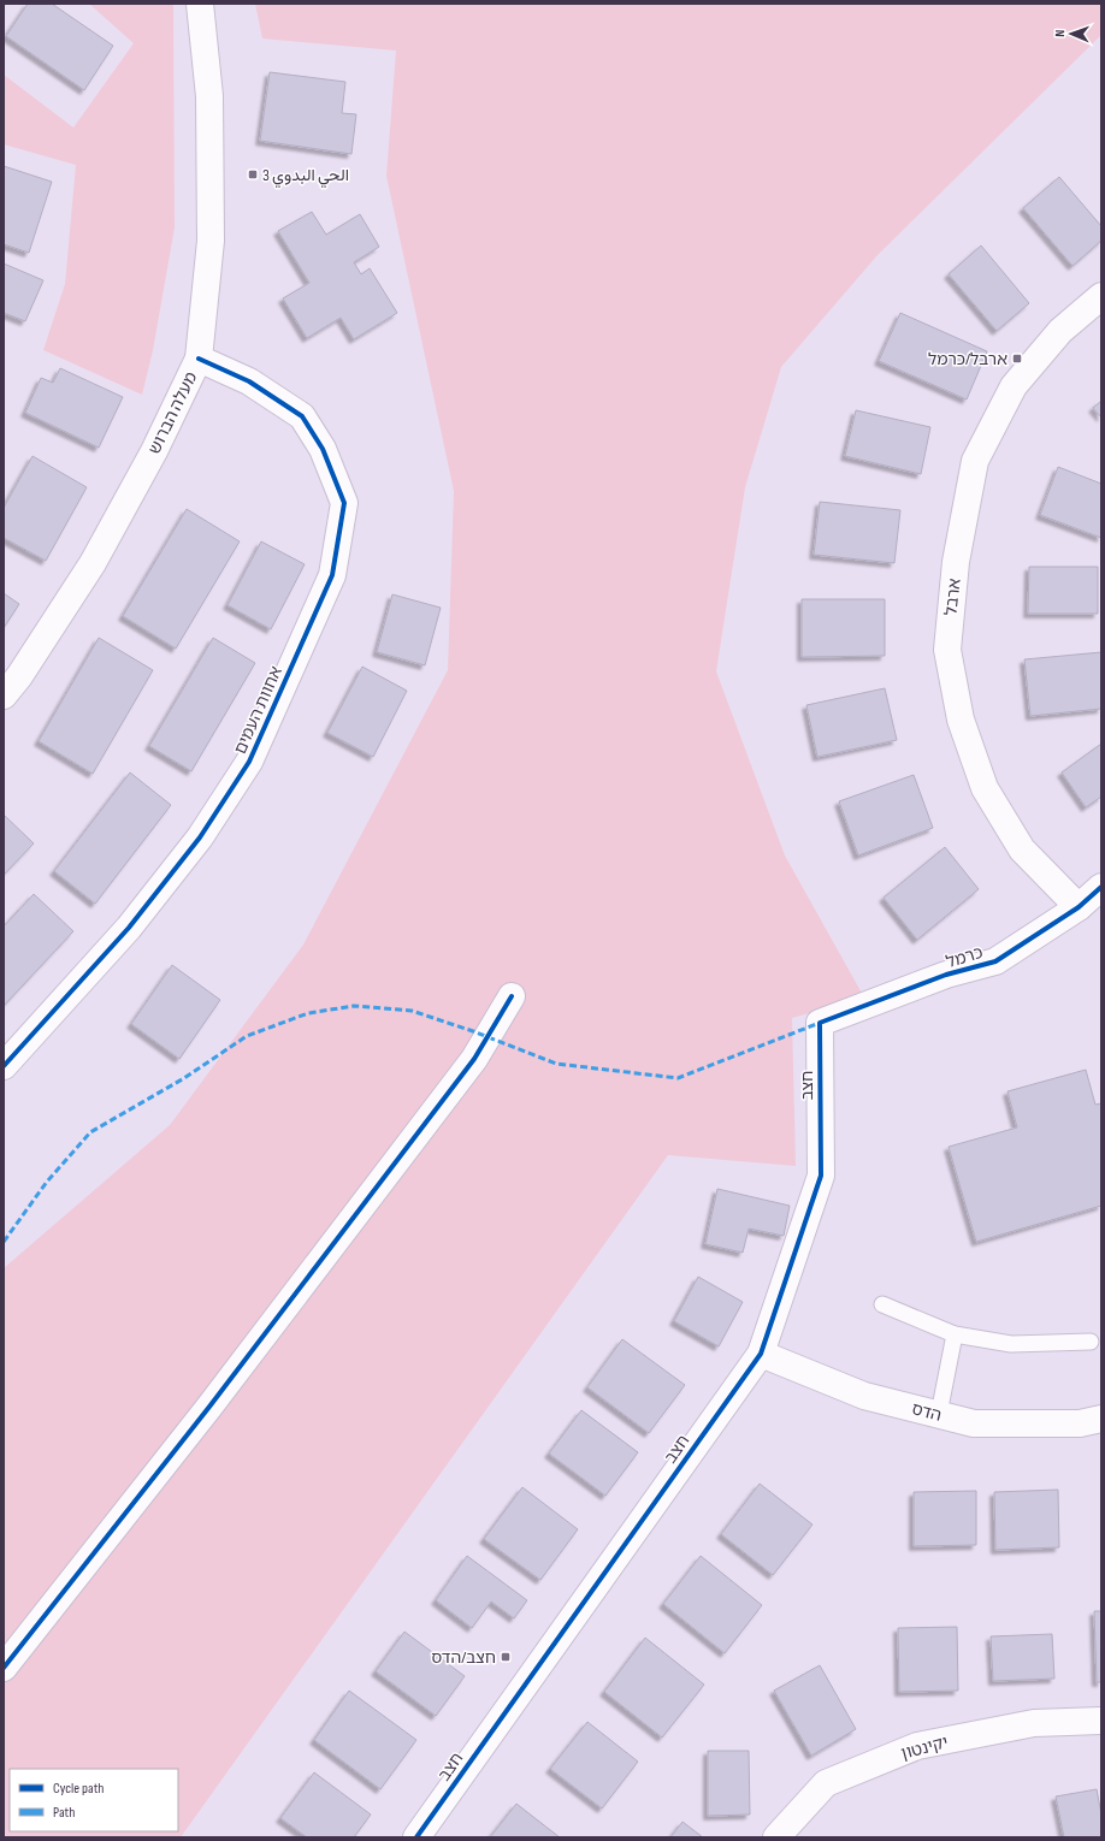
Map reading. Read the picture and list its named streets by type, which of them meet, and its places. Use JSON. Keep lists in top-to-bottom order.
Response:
{
  "streets": {
    "street": [
      "מעלה הברוש",
      "ארבל",
      "אחוות העמים",
      "כרמל",
      "חצב",
      "הדס",
      "יקינטון"
    ]
  },
  "crossings": [
    ["מעלה הברוש", "אחוות העמים"],
    ["ארבל", "כרמל"],
    ["כרמל", "חצב"],
    ["חצב", "הדס"]
  ],
  "places": {
    "transit": ["الحي البدوي 3", "ארבל/כרמל", "חצב/הדס"]
  },
  "legend": ["Cycle path", "Path"],
  "north": "left"
}
